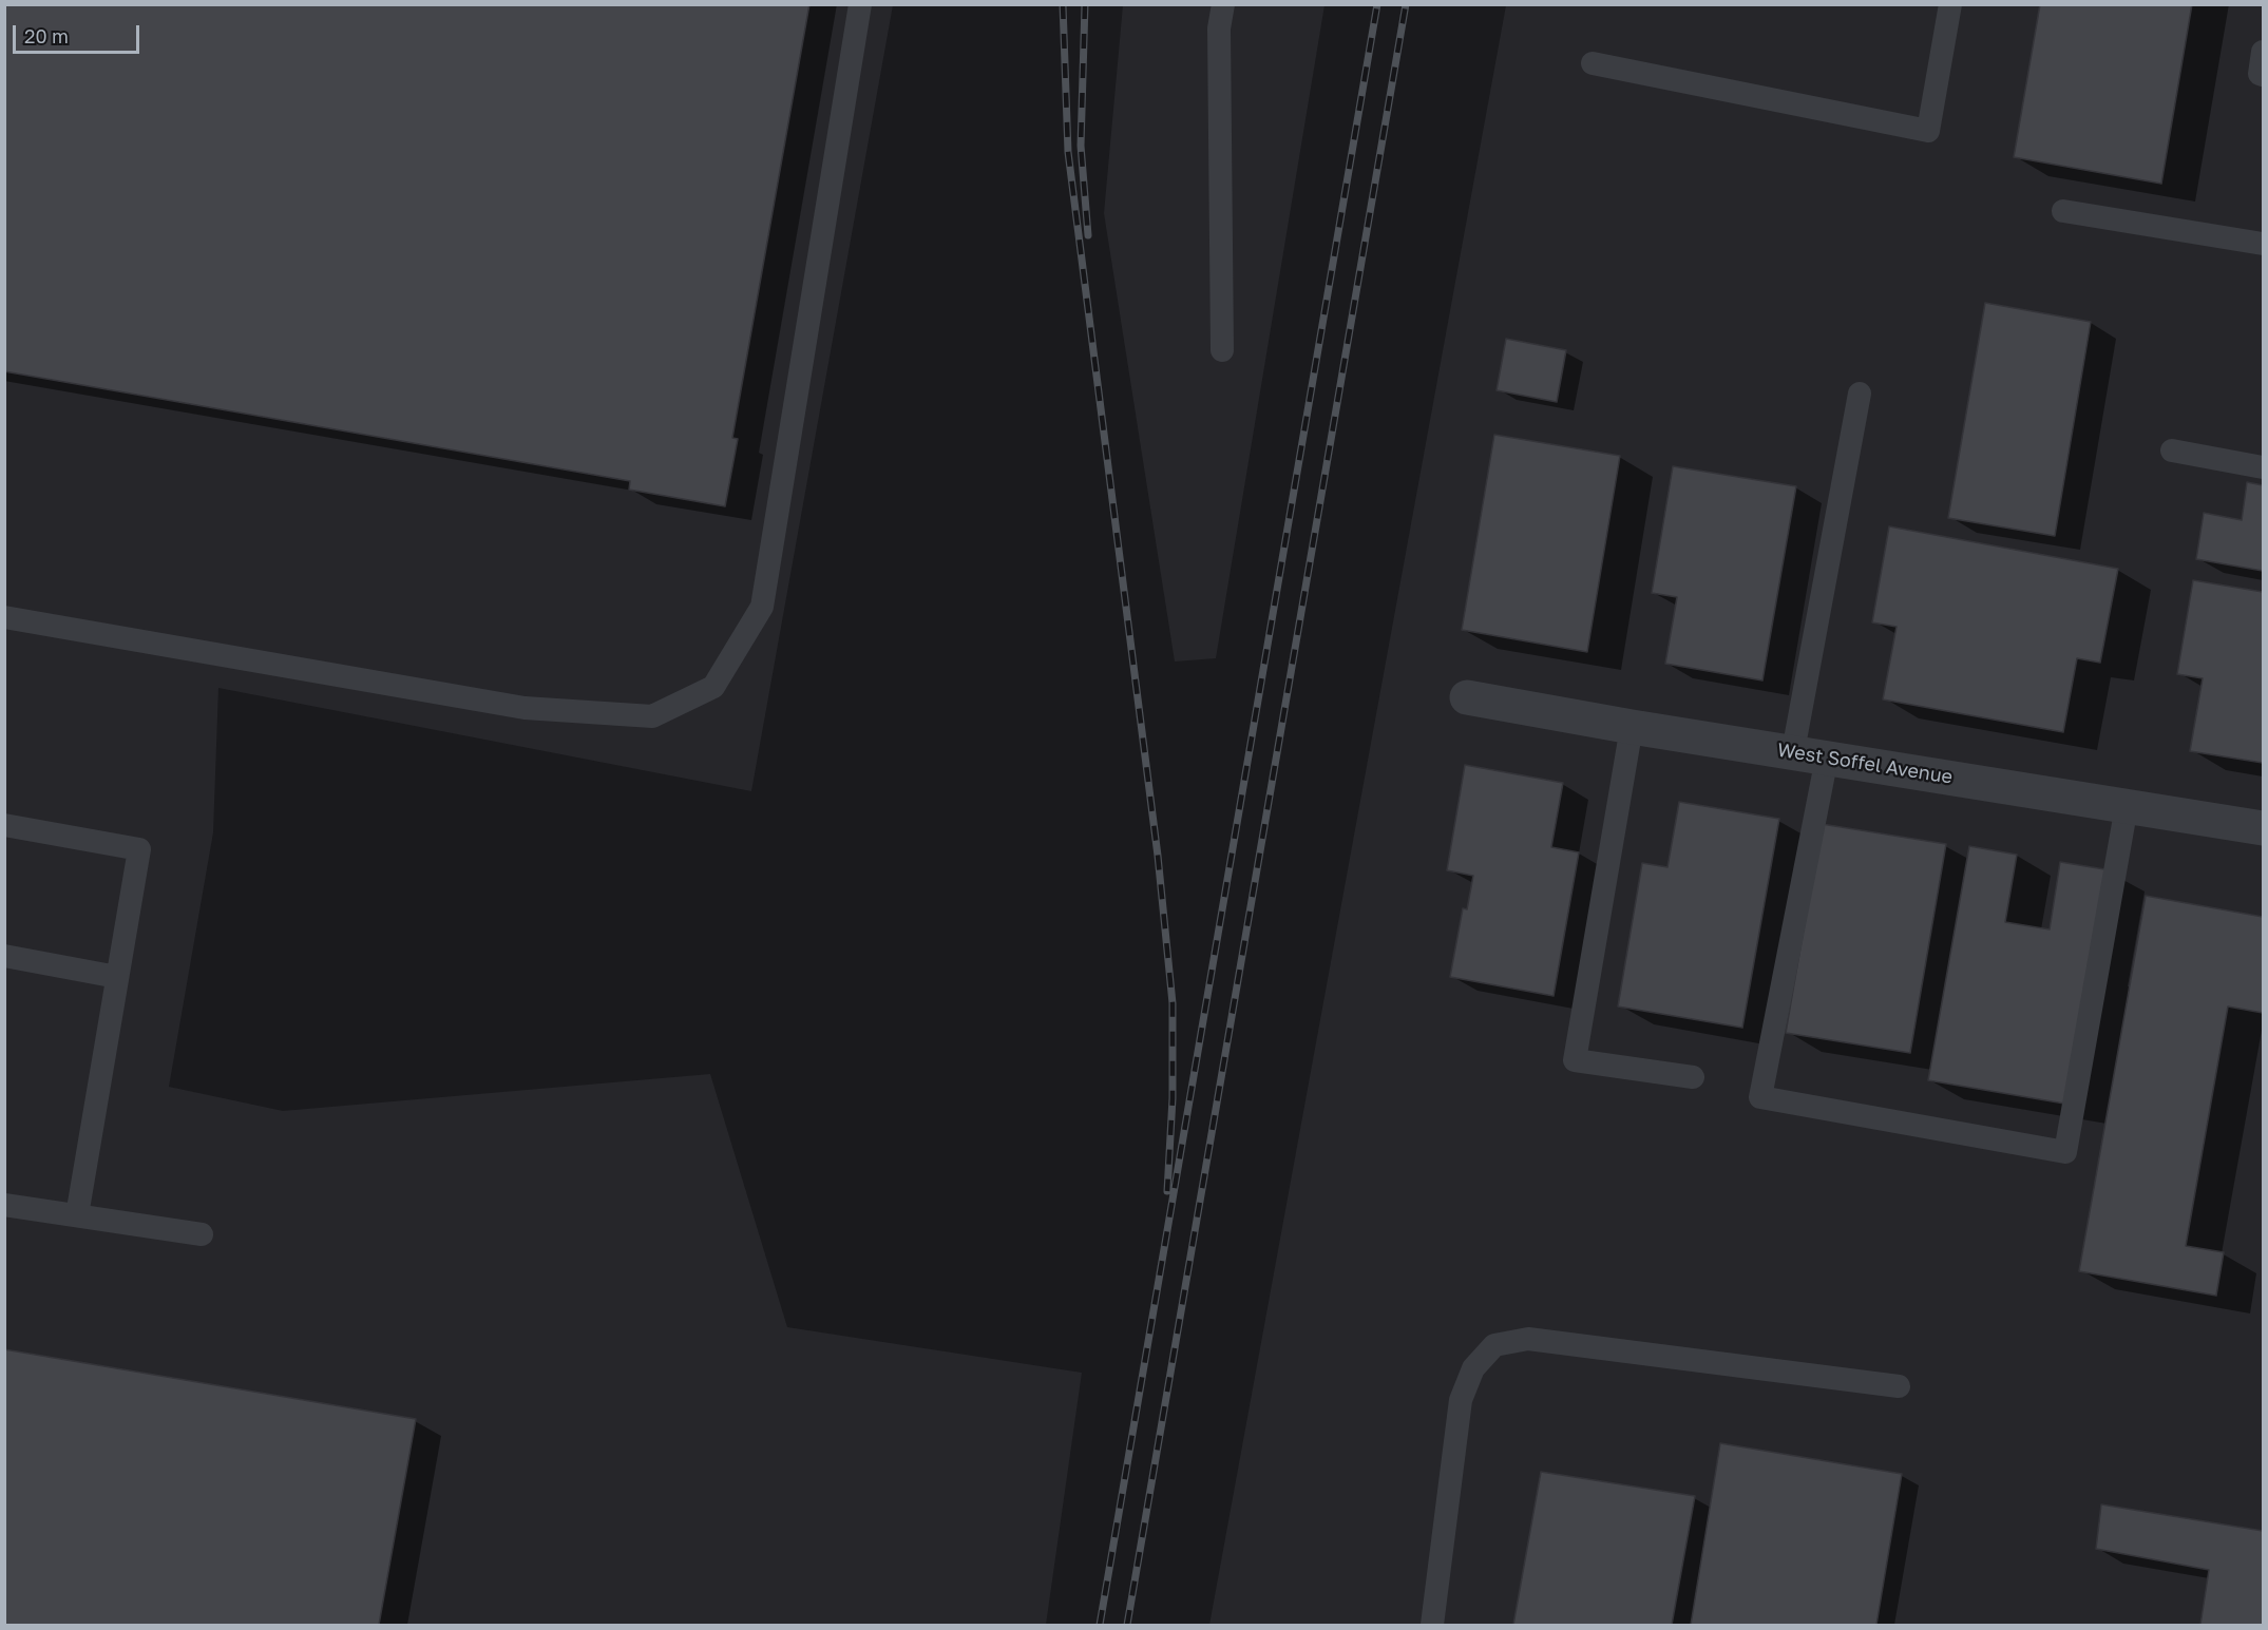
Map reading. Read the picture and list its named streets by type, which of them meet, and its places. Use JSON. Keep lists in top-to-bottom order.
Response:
{
  "streets": {
    "street": ["West Soffel Avenue"]
  },
  "scale_bar": "20 m"
}
